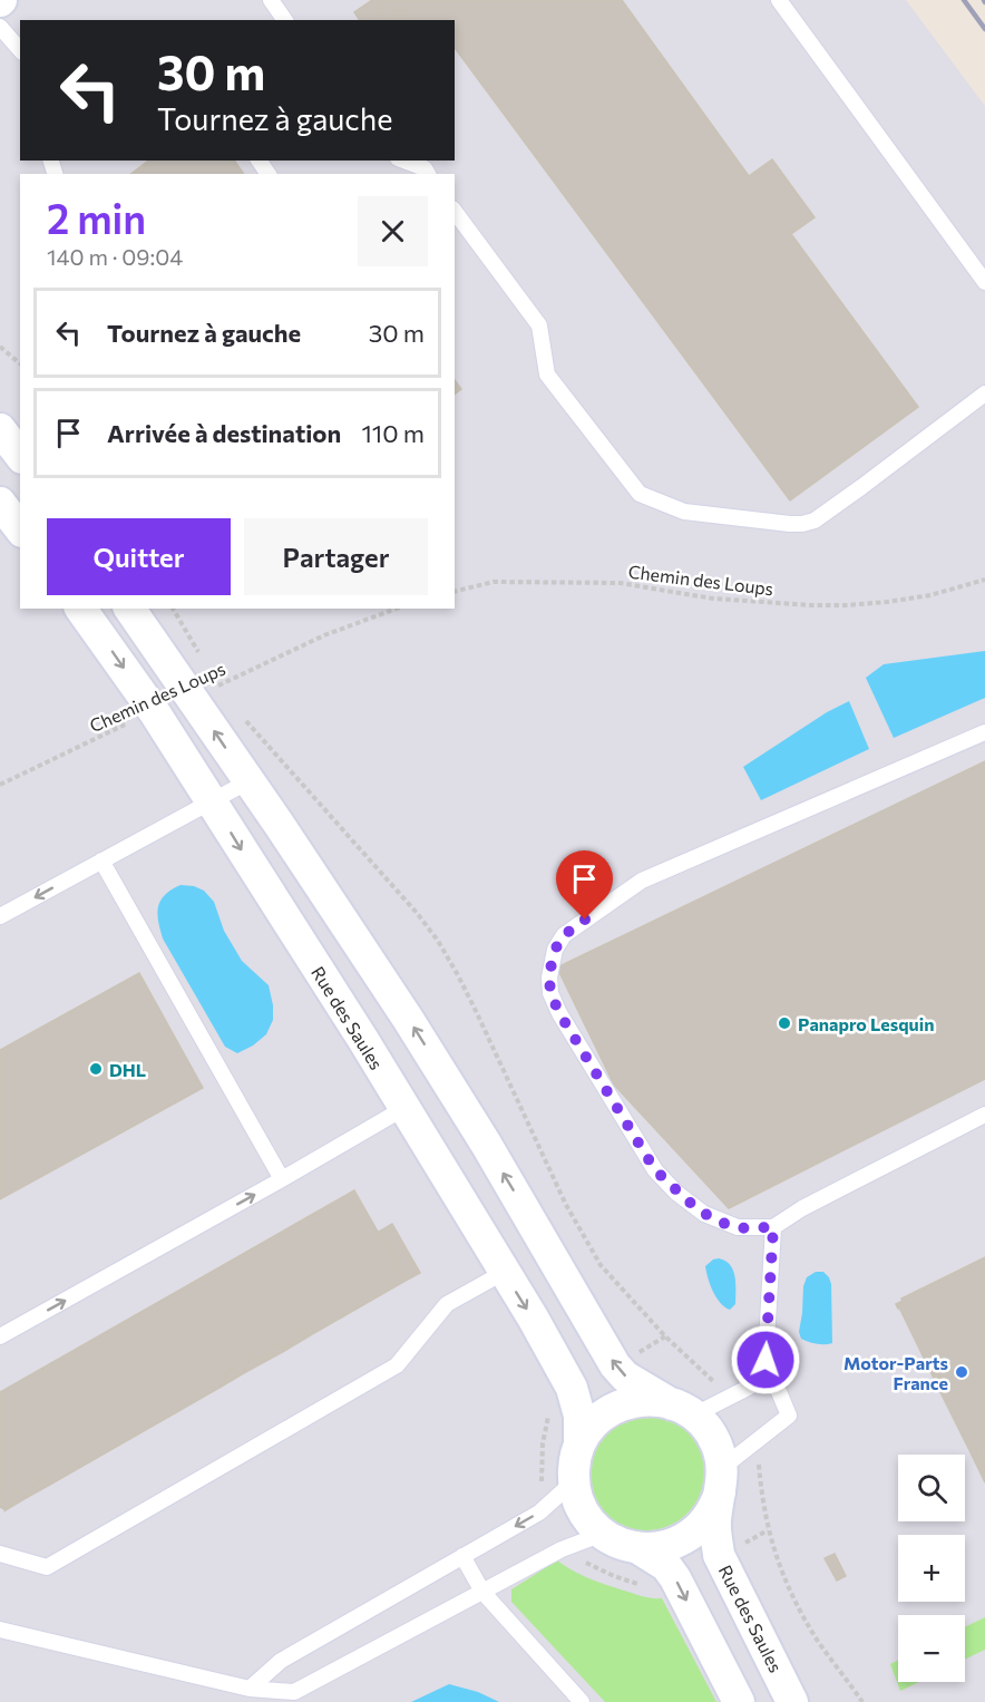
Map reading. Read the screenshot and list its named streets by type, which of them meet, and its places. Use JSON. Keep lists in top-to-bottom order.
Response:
{
  "streets": {
    "street": ["Rue des Saules"],
    "path": ["Chemin des Loups"]
  },
  "crossings": [
    ["Chemin des Loups", "Rue des Saules"]
  ],
  "places": ["Panapro Lesquin", "DHL", "Motor-Parts France"],
  "page": {
    "turn": ["30 m", "Tournez à gauche"],
    "heading": ["2 min", "140 m · 09:04"],
    "list": [
      {
        "name": "Tournez à gauche",
        "value": "30 m"
      },
      {
        "name": "Arrivée à destination",
        "value": "110 m"
      }
    ],
    "buttons": ["Quitter", "Partager"],
    "map_buttons": ["+", "−"]
  }
}
